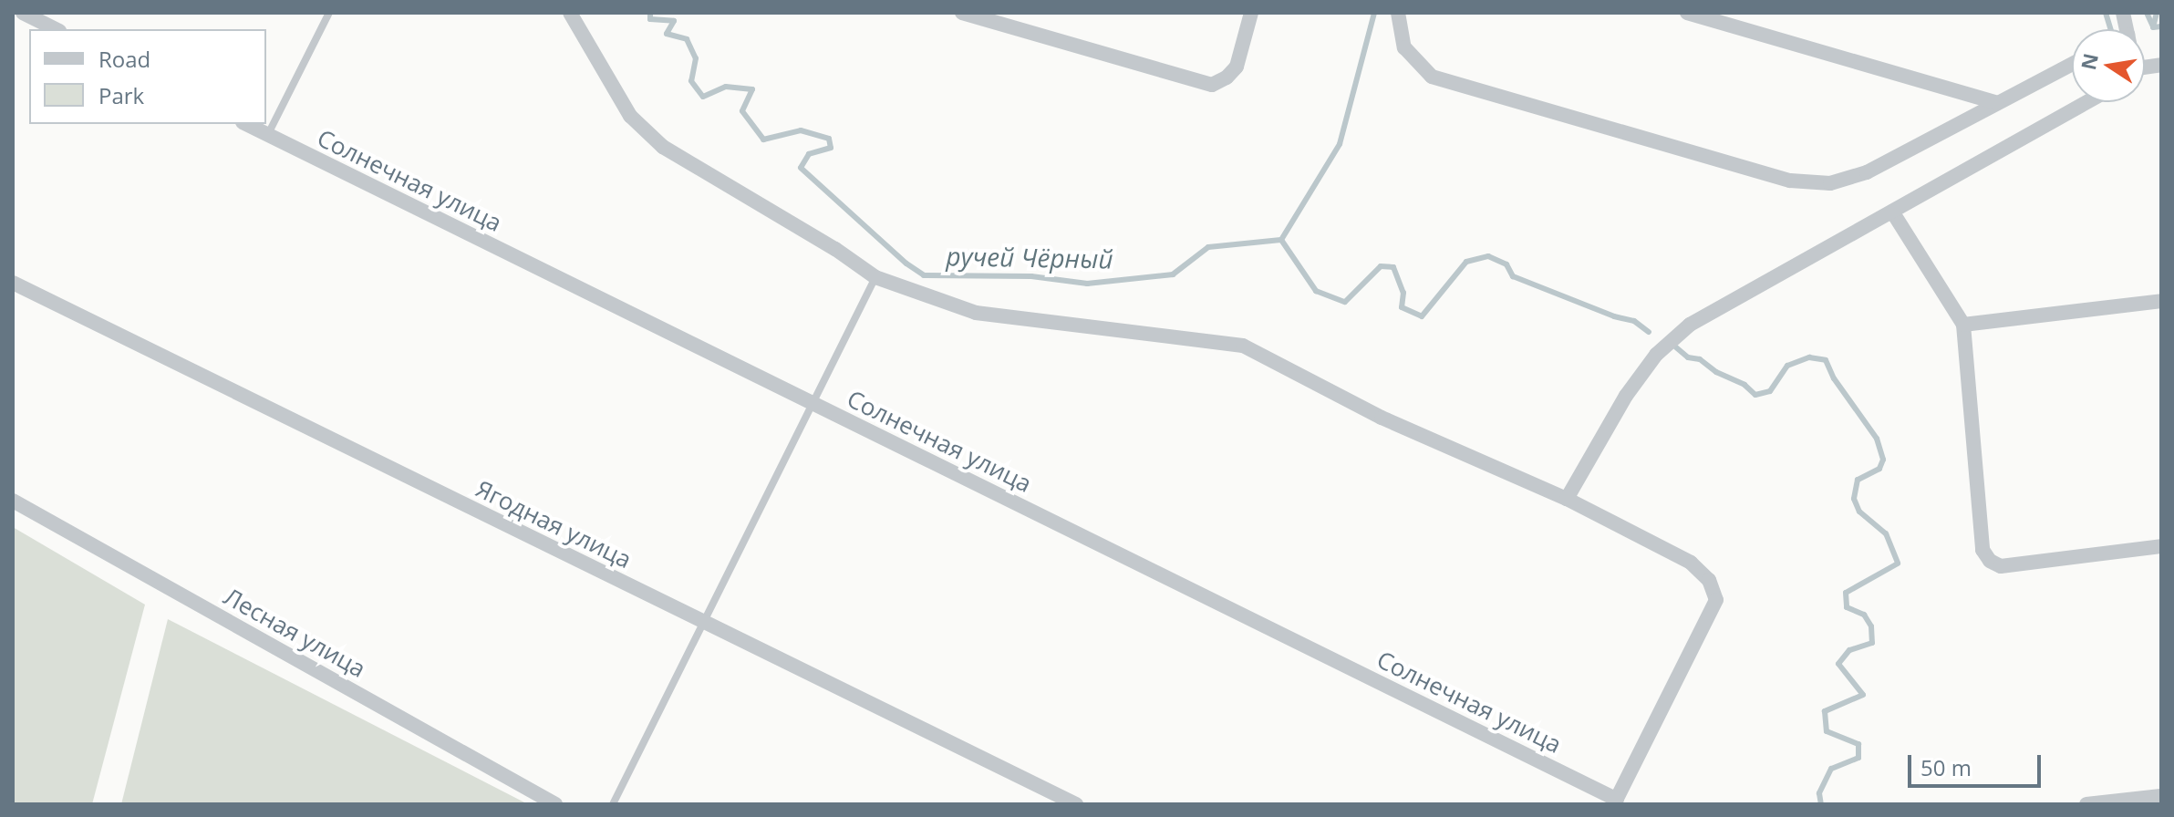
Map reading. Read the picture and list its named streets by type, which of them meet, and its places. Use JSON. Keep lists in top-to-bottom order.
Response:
{
  "streets": {
    "street": ["Солнечная улица", "Ягодная улица", "Лесная улица"]
  },
  "water": ["ручей Чёрный"],
  "legend": ["Road", "Park"],
  "scale_bar": "50 m",
  "north": "left"
}
